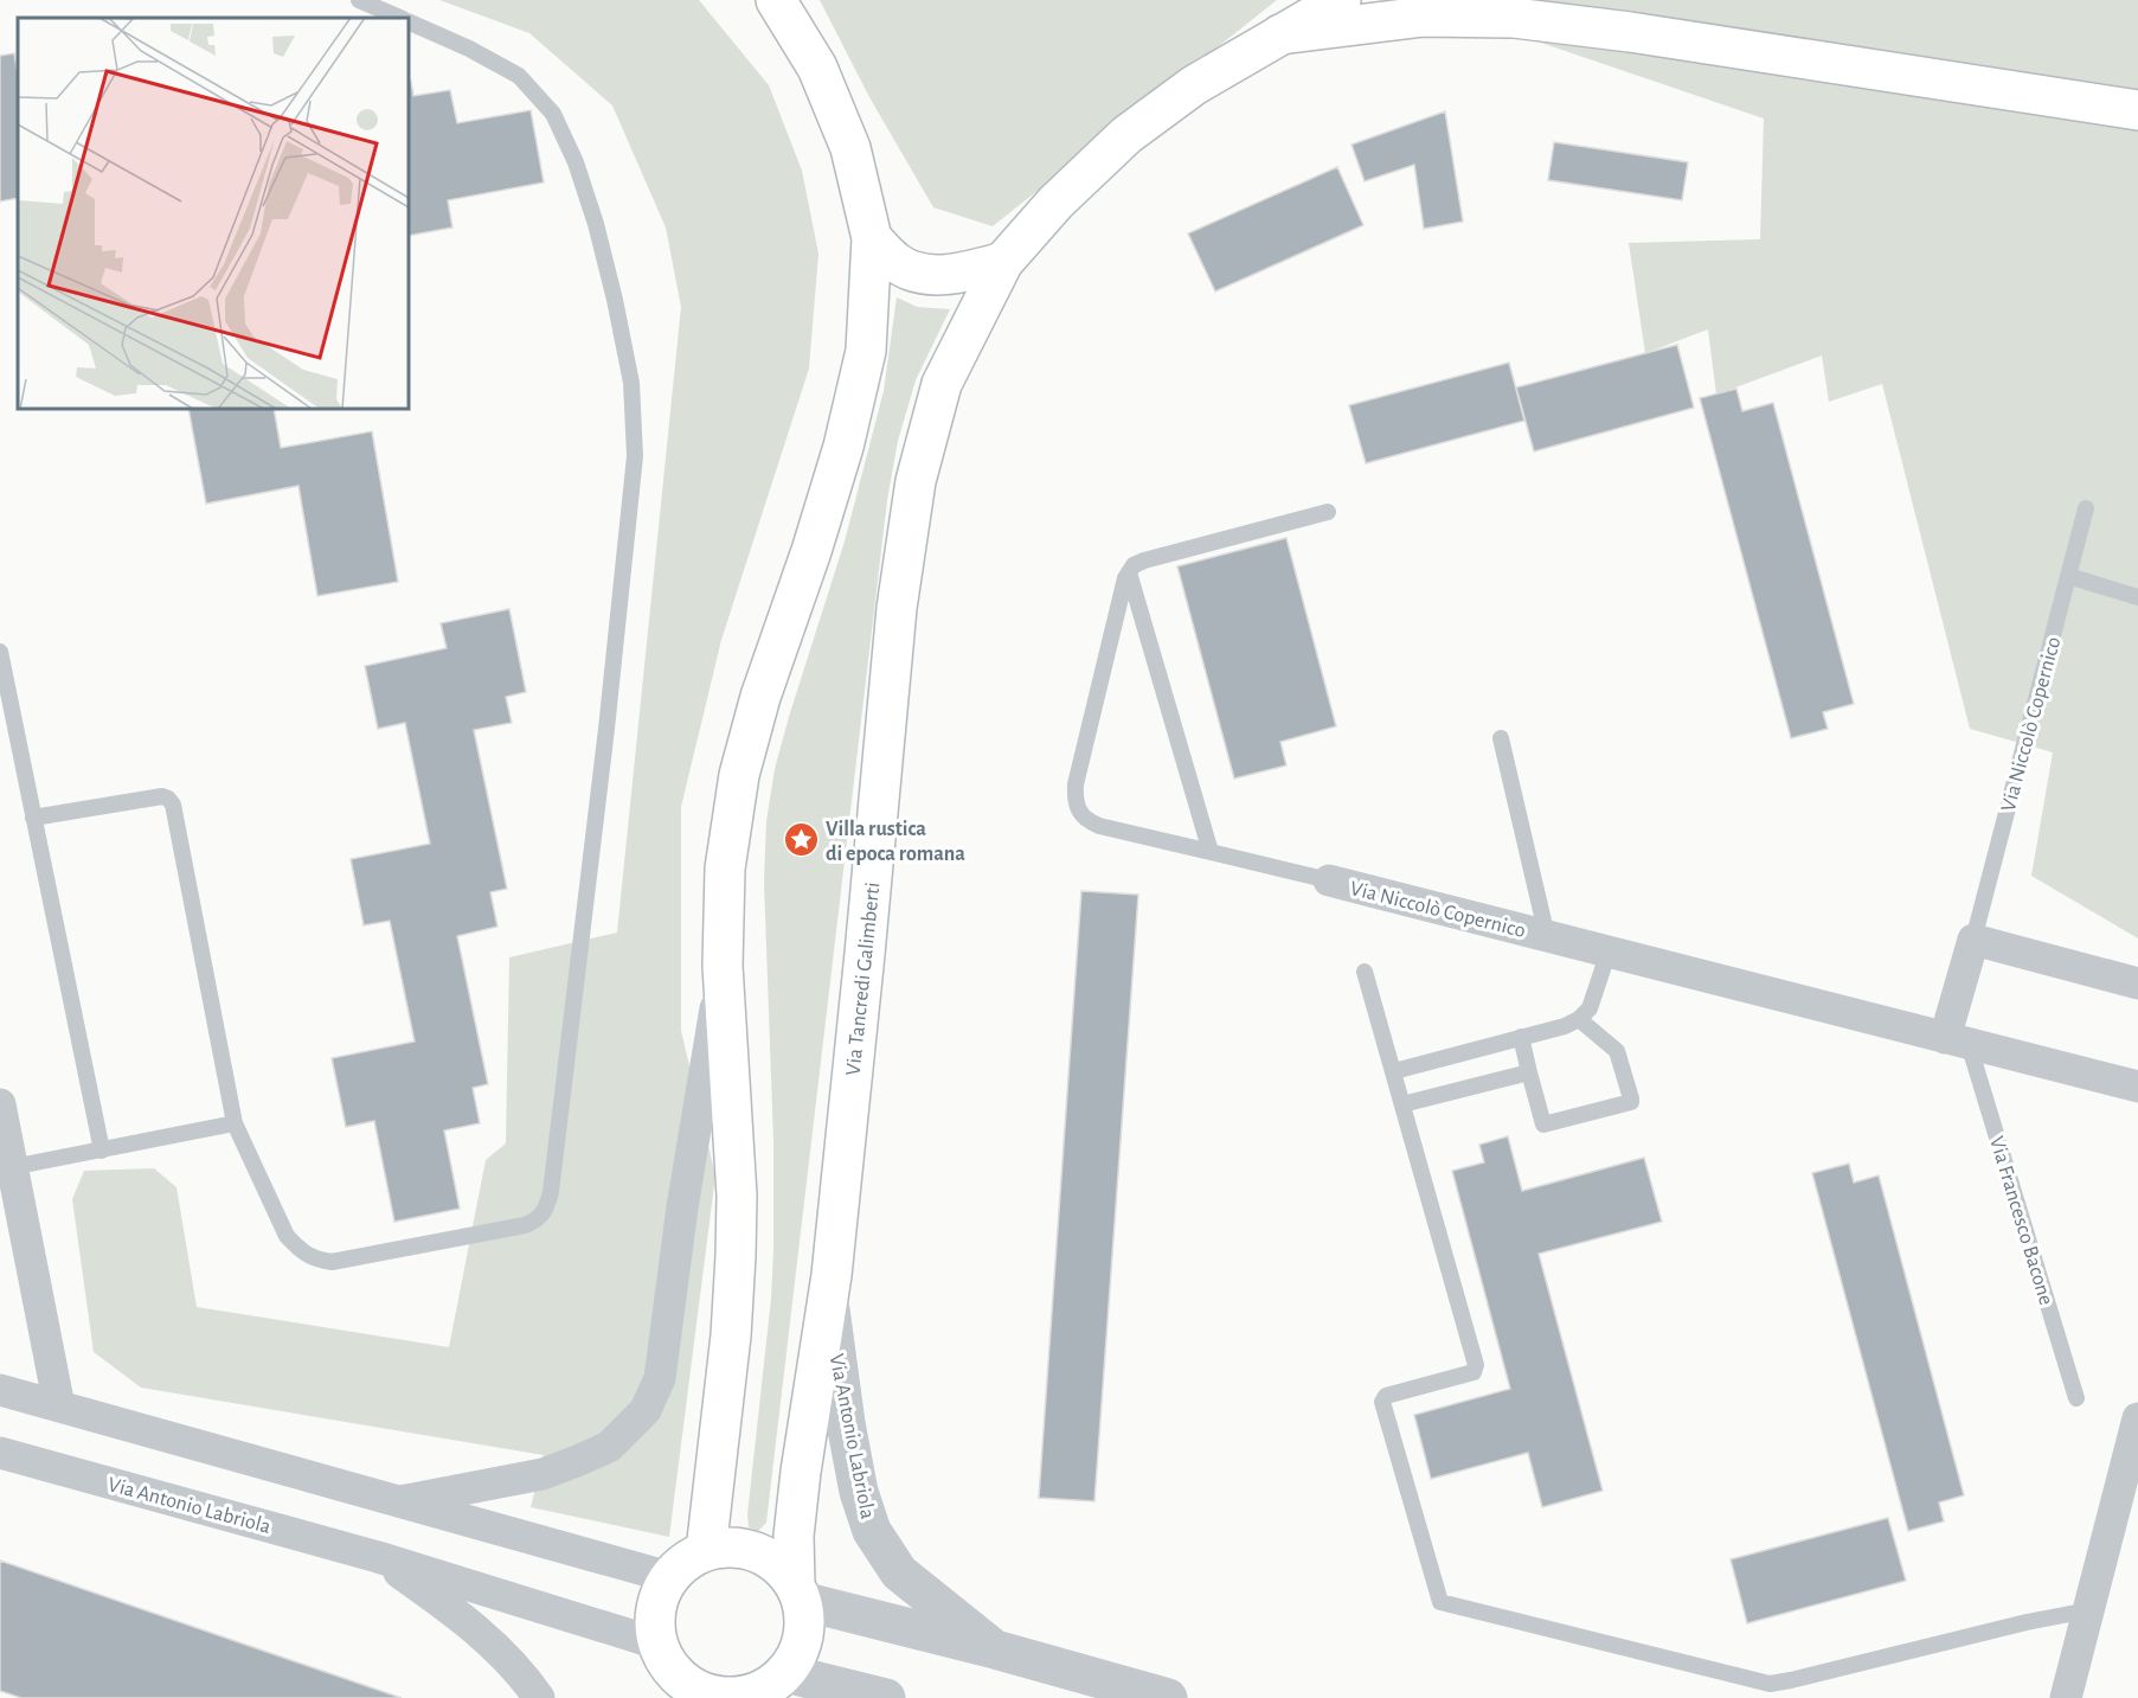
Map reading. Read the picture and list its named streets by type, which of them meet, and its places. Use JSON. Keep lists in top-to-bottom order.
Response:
{
  "streets": {
    "main road": ["Via Tancredi Galimberti"],
    "street": ["Via Niccolò Copernico", "Via Antonio Labriola"],
    "lane": ["Via Francesco Bacone"]
  },
  "crossings": [
    ["Via Niccolò Copernico", "Via Francesco Bacone"],
    ["Via Tancredi Galimberti", "Via Antonio Labriola"]
  ],
  "places": {
    "place": ["Villa rustica di epoca romana"]
  }
}
